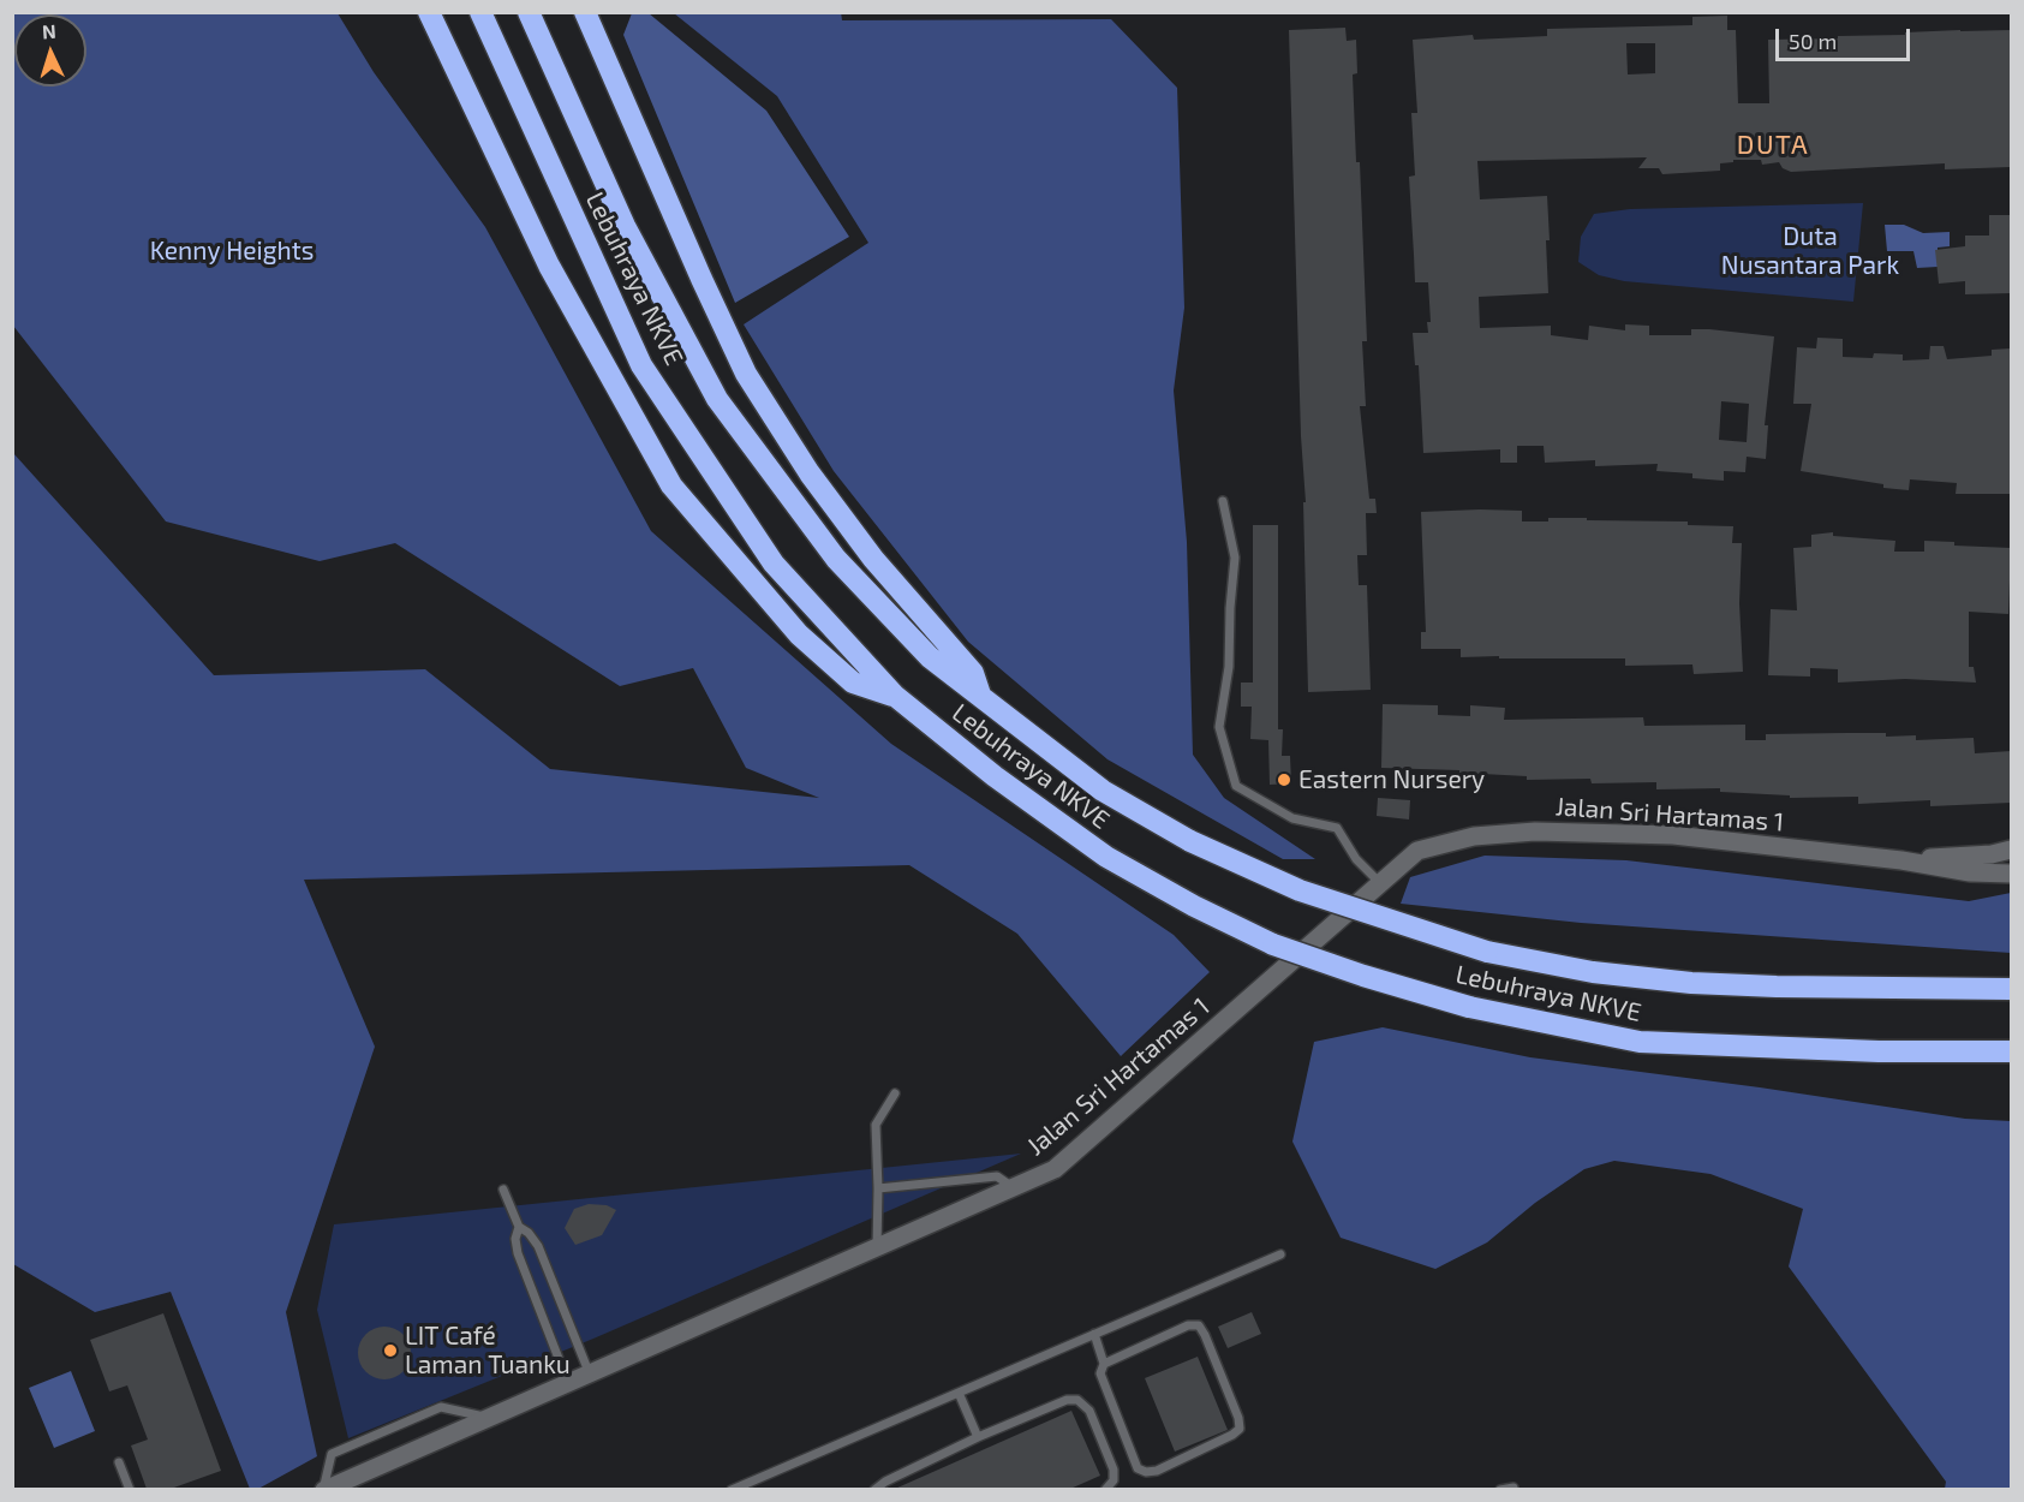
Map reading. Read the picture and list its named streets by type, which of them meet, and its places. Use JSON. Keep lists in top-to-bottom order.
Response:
{
  "streets": {
    "highway": ["Lebuhraya NKVE"],
    "street": ["Jalan Sri Hartamas 1"]
  },
  "districts": ["DUTA"],
  "parks": ["Duta Nusantara Park", "Kenny Heights"],
  "places": ["Eastern Nursery", "LIT Café Laman Tuanku"],
  "scale_bar": "50 m",
  "north": "top"
}
